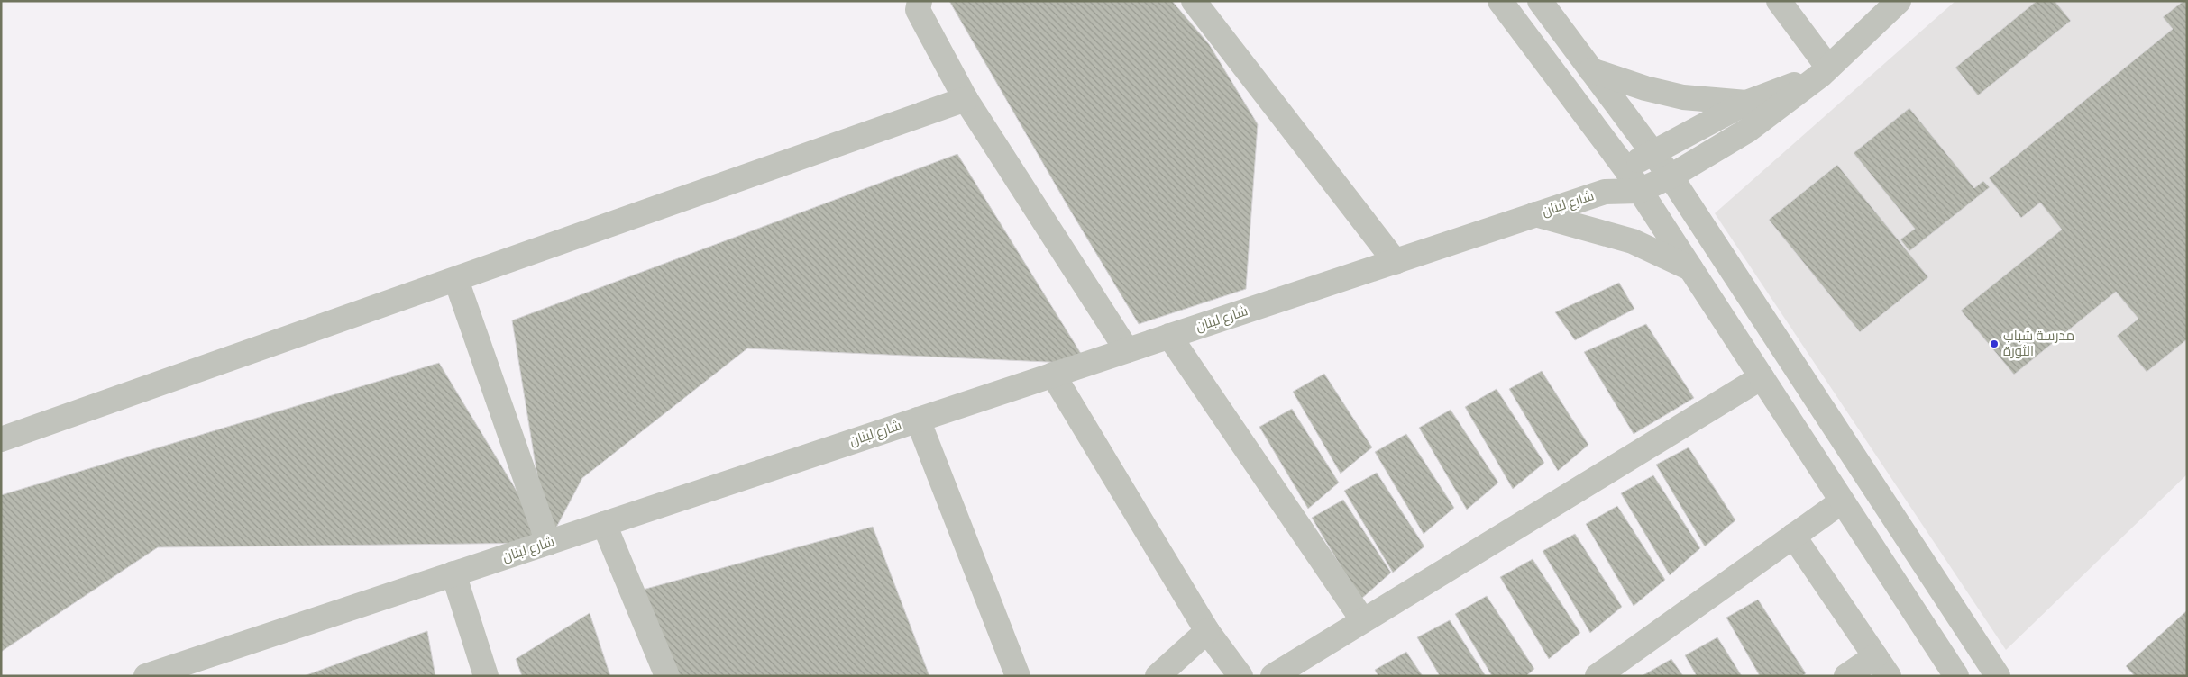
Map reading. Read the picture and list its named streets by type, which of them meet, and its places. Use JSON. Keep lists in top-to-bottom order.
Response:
{
  "streets": {
    "street": ["شارع لبنان"]
  },
  "places": ["مدرسة شباب الثورة"]
}
